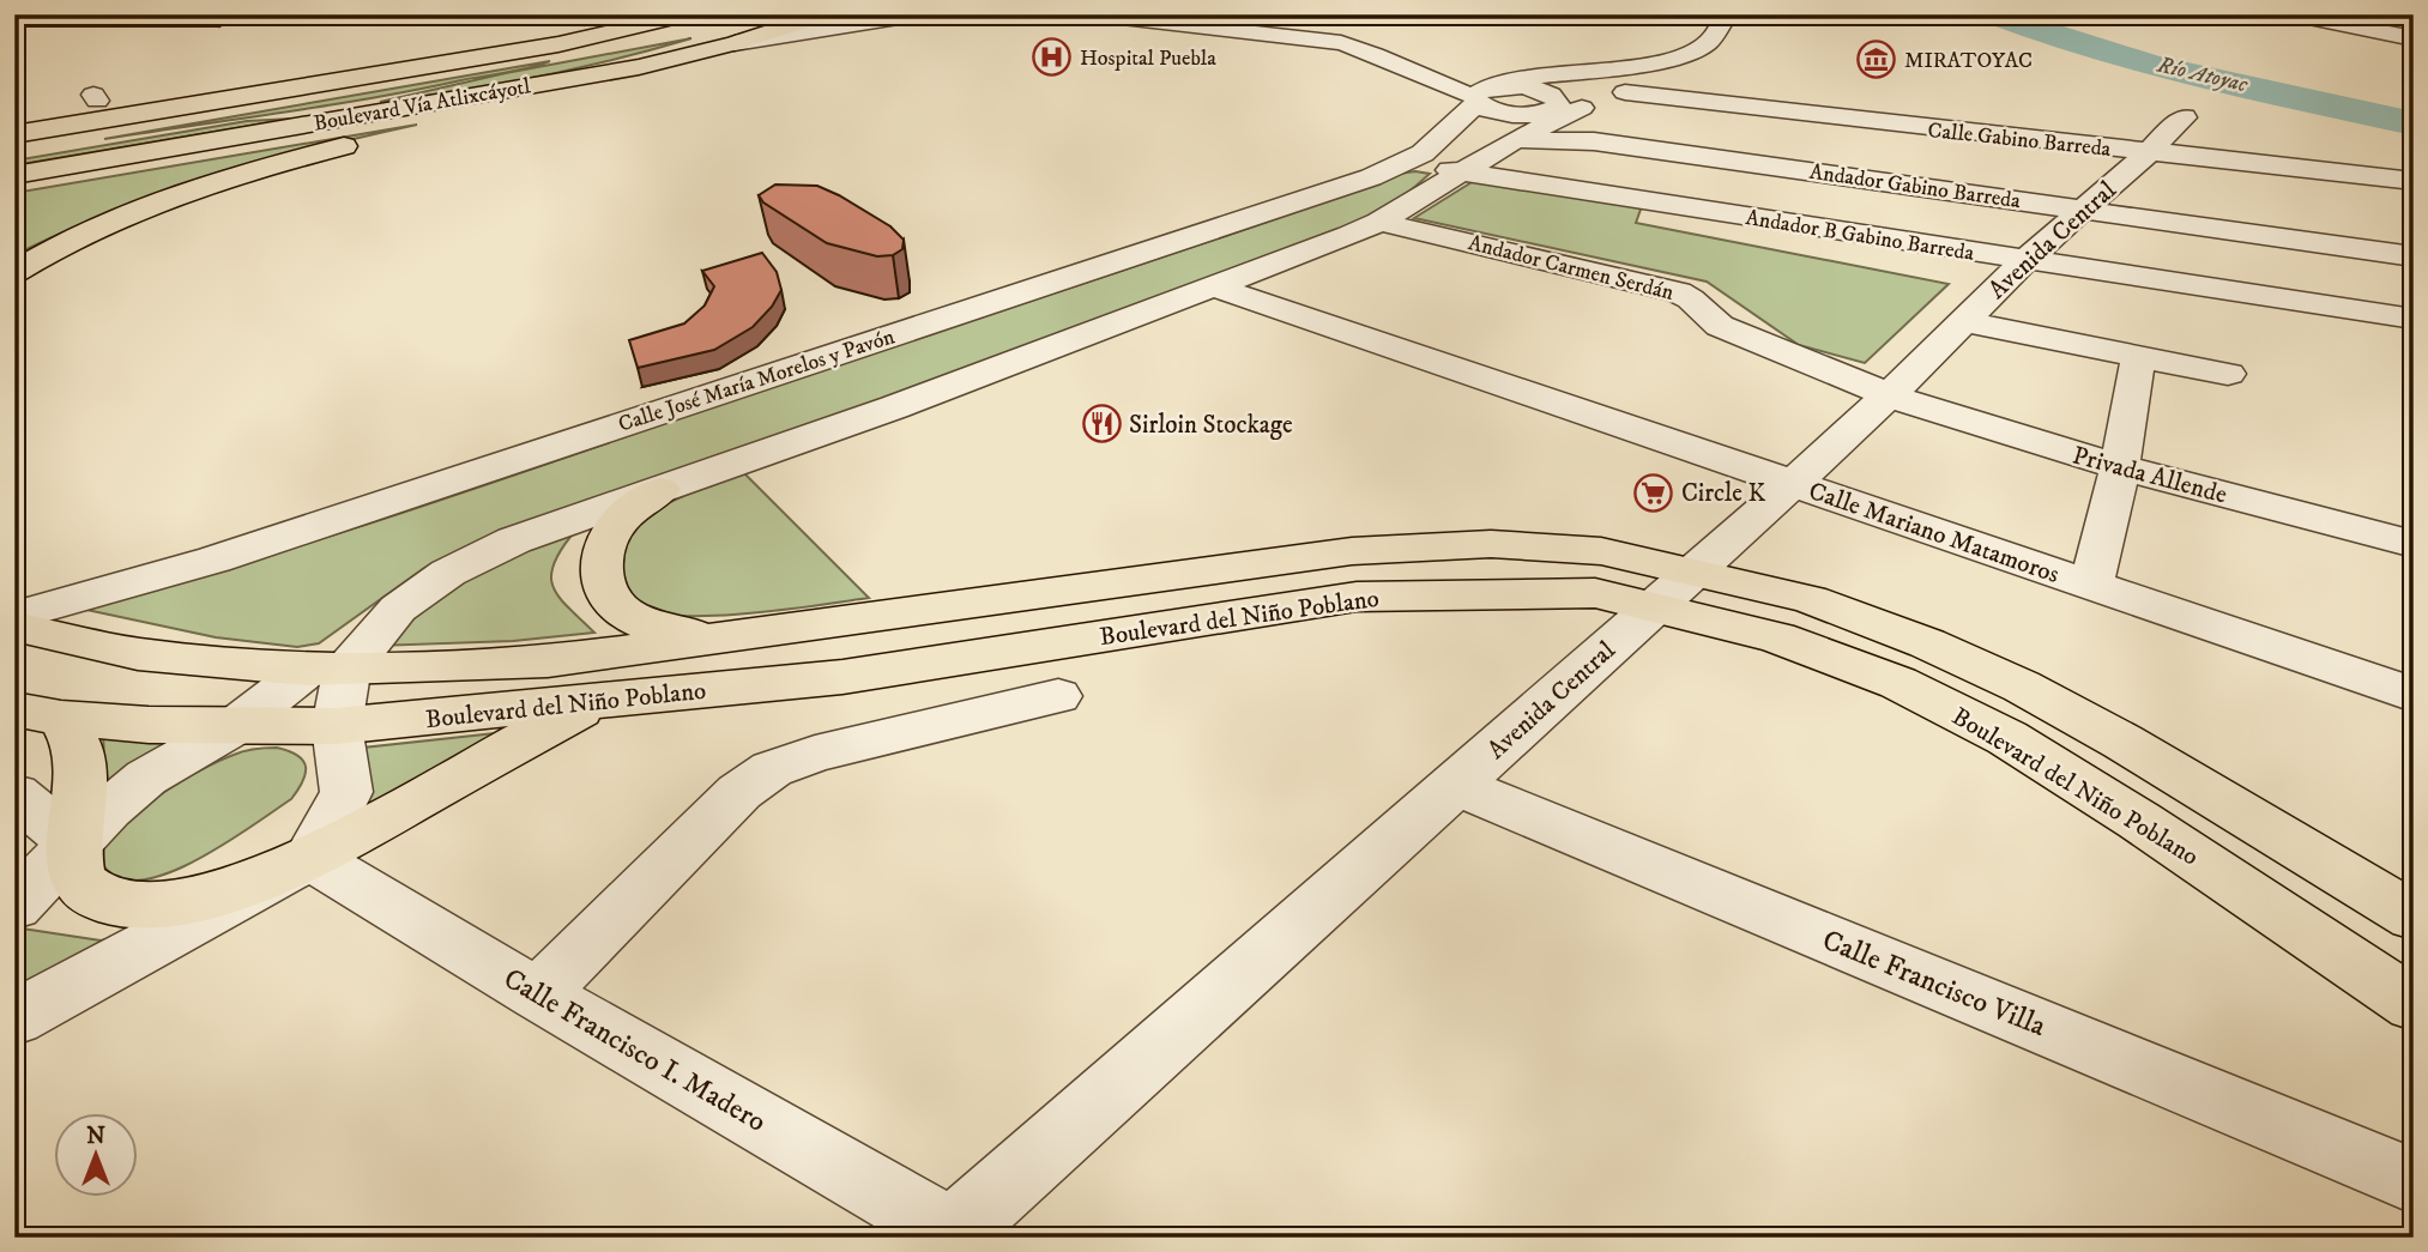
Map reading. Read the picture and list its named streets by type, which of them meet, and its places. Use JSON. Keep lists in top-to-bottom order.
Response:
{
  "streets": {
    "main road": ["Boulevard Vía Atlixcáyotl", "Boulevard del Niño Poblano"],
    "street": [
      "Calle Gabino Barreda",
      "Andador Gabino Barreda",
      "Andador B Gabino Barreda",
      "Avenida Central",
      "Andador Carmen Serdán",
      "Calle José María Morelos y Pavón",
      "Privada Allende",
      "Calle Mariano Matamoros",
      "Calle Francisco Villa",
      "Calle Francisco I. Madero"
    ]
  },
  "crossings": [
    ["Calle Gabino Barreda", "Avenida Central"],
    ["Andador Gabino Barreda", "Avenida Central"],
    ["Andador B Gabino Barreda", "Avenida Central"],
    ["Andador B Gabino Barreda", "Calle José María Morelos y Pavón"],
    ["Avenida Central", "Andador Carmen Serdán"],
    ["Avenida Central", "Privada Allende"],
    ["Avenida Central", "Calle Mariano Matamoros"],
    ["Avenida Central", "Boulevard del Niño Poblano"],
    ["Avenida Central", "Calle Francisco Villa"],
    ["Avenida Central", "Calle Francisco I. Madero"],
    ["Andador Carmen Serdán", "Privada Allende"]
  ],
  "water": ["Río Atoyac"],
  "places": {
    "hospital": ["Hospital Puebla"],
    "museum": ["MIRATOYAC"],
    "restaurant": ["Sirloin Stockage"],
    "supermarket": ["Circle K"]
  },
  "north": "top"
}
